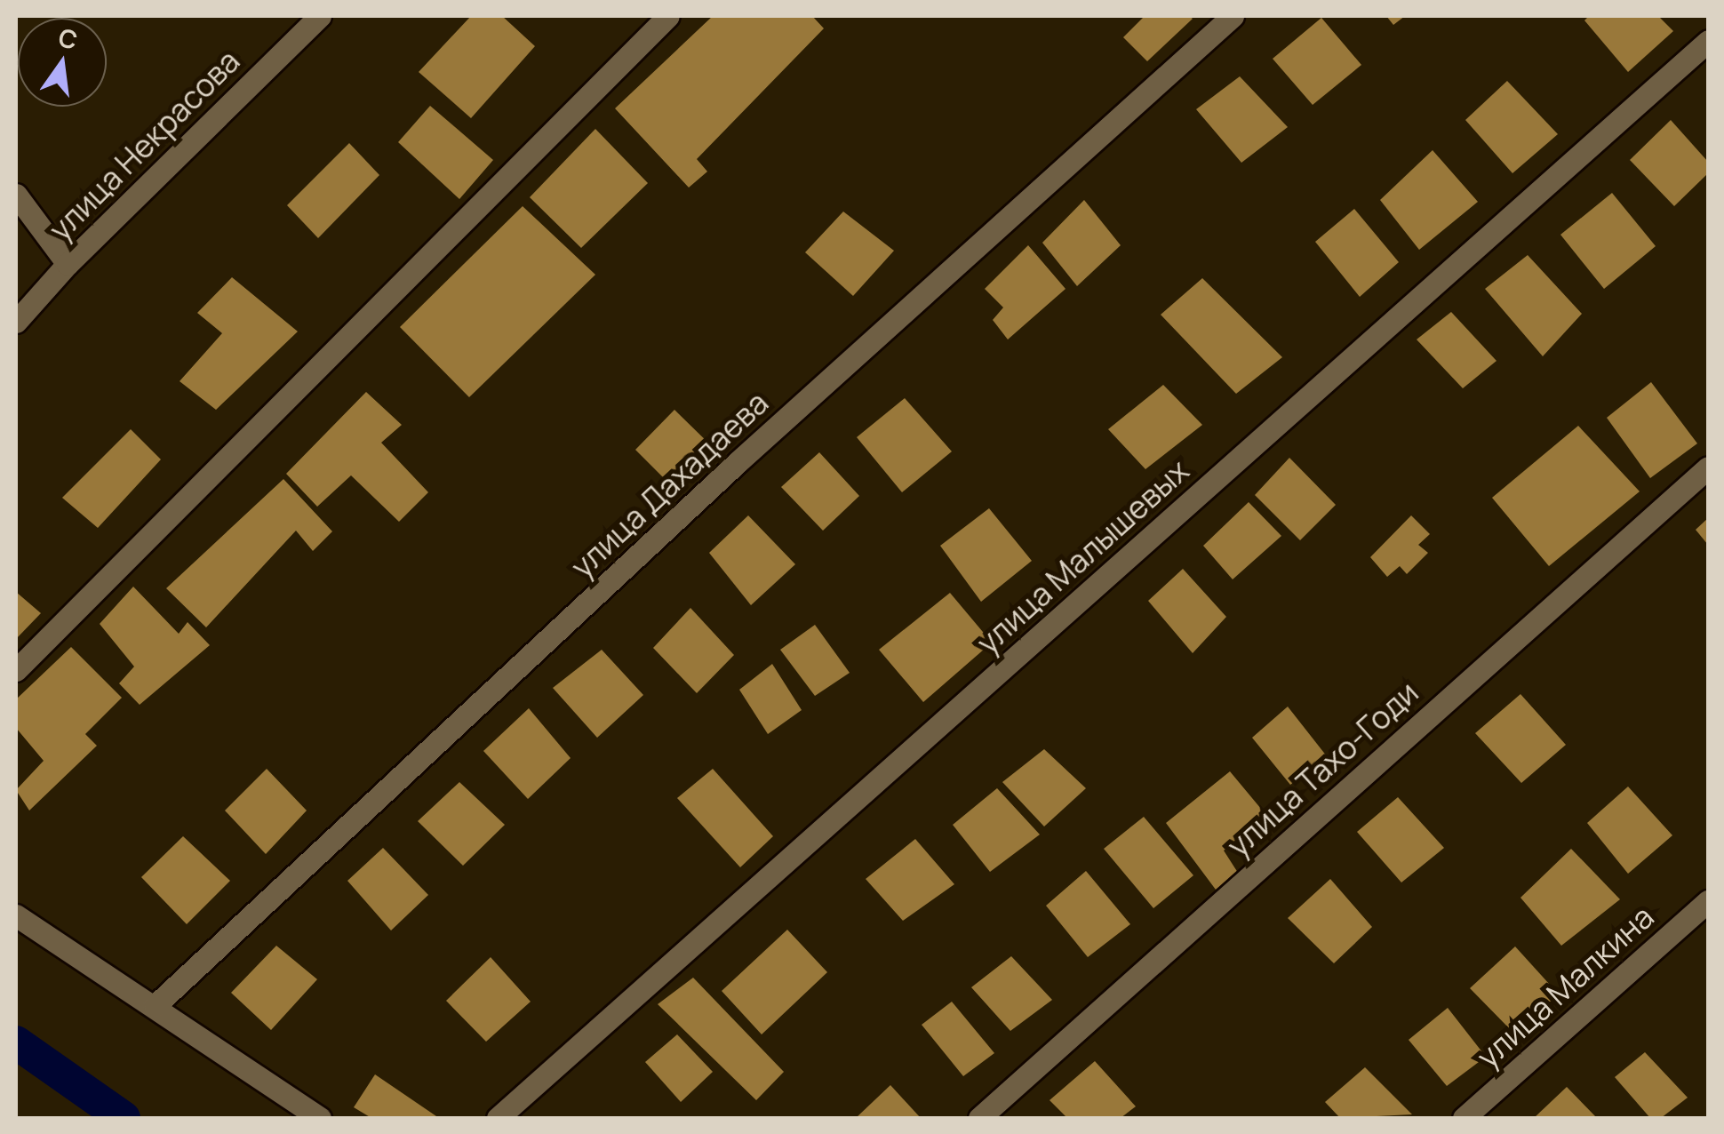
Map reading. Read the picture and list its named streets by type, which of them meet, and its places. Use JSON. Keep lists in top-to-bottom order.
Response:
{
  "streets": {
    "street": [
      "улица Некрасова",
      "улица Дахадаева",
      "улица Малышевых",
      "улица Тахо-Годи",
      "улица Малкина"
    ]
  },
  "north": "top"
}
